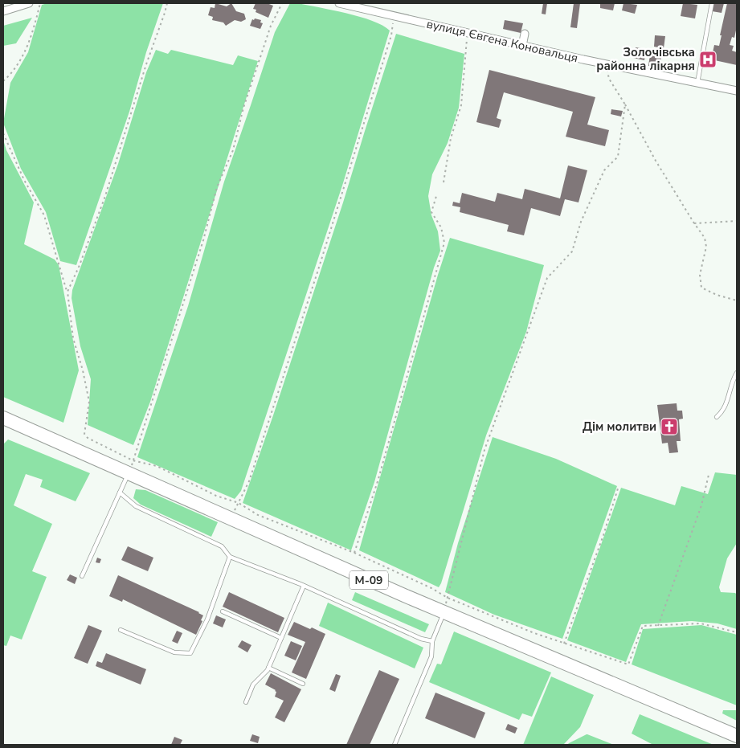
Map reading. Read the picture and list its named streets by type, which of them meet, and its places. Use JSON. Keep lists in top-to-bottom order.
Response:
{
  "streets": {
    "highway": ["М-09"],
    "street": ["вулиця Євгена Коновальця"]
  },
  "places": {
    "hospital": ["Золочівська районна лікарня"],
    "church": ["Дім молитви"]
  }
}
